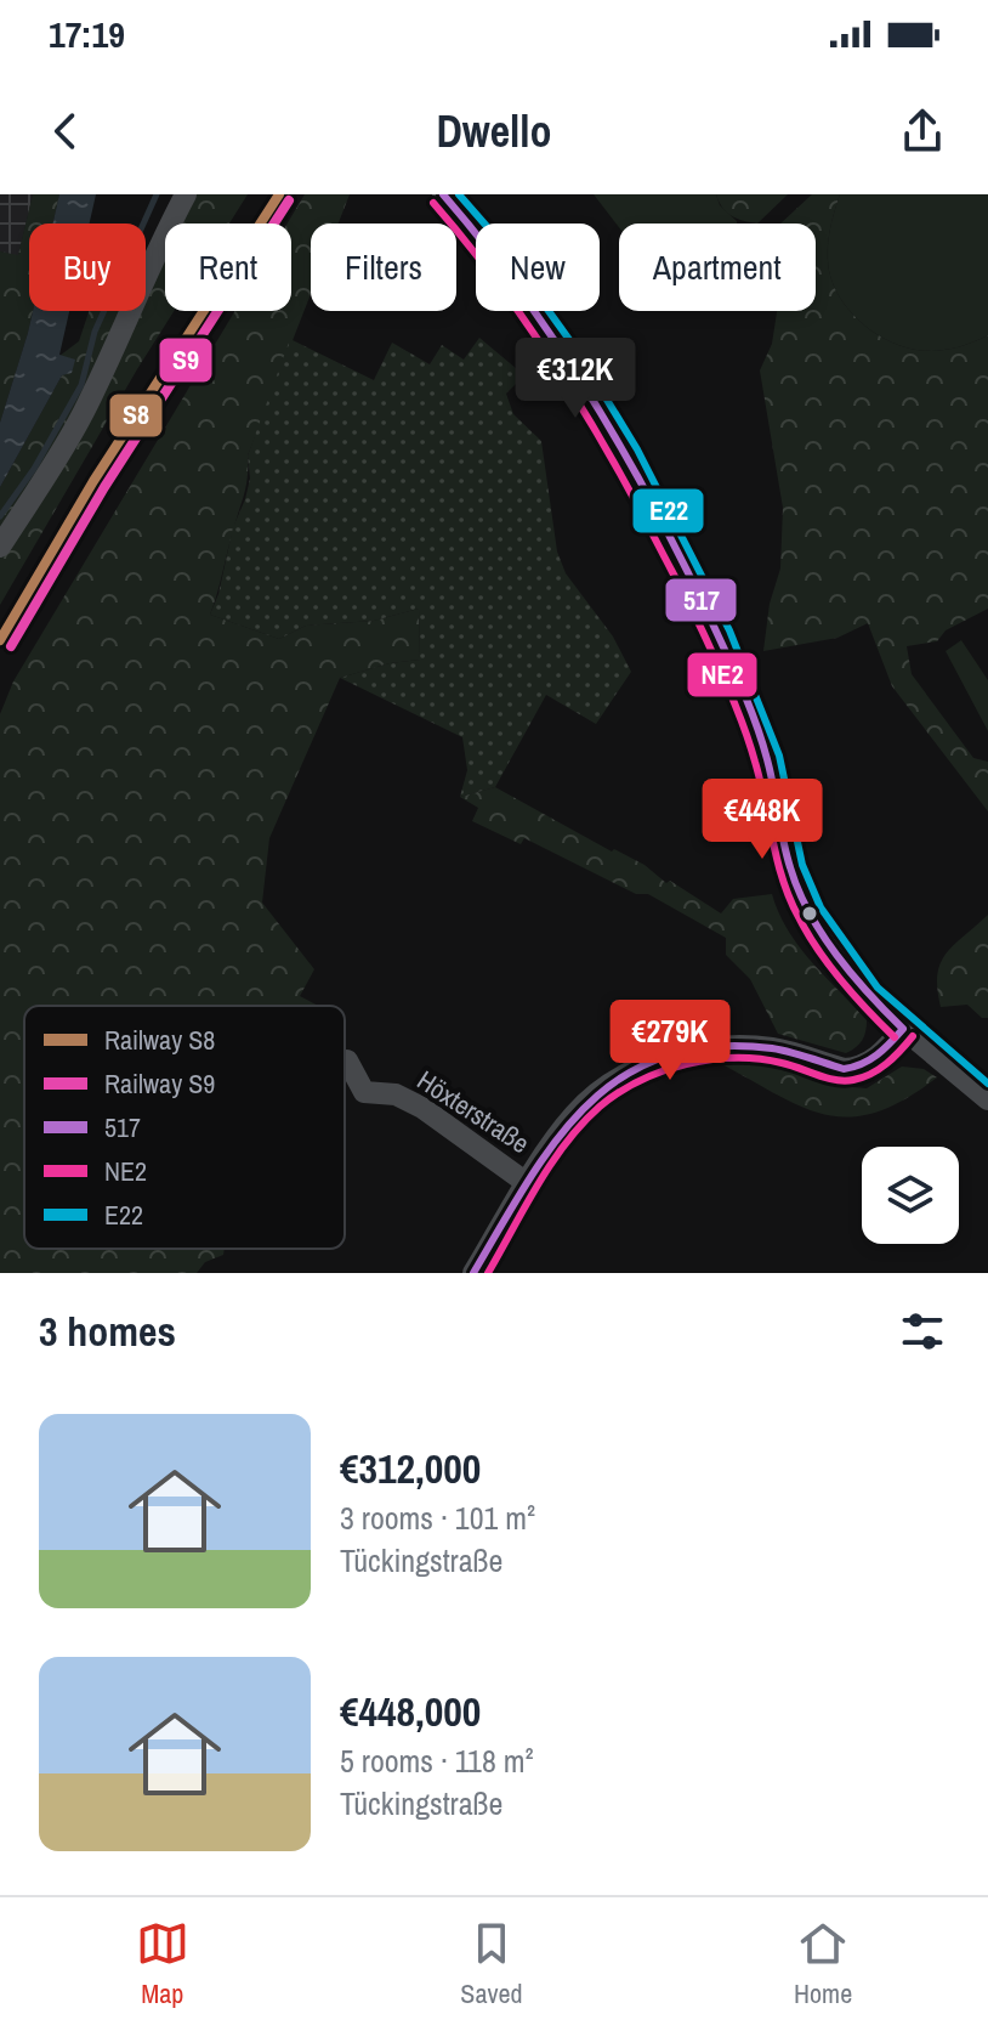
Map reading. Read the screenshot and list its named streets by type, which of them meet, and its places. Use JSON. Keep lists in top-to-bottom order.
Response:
{
  "streets": {
    "street": ["Höxterstraße"]
  },
  "lines": [
    "rail line S8",
    "transit line 517",
    "transit line E22",
    "rail line S9",
    "transit line NE2"
  ],
  "legend": [
    "Railway S8",
    "Railway S9",
    "517",
    "NE2",
    "E22"
  ],
  "page": {
    "status": "17:19",
    "header": "Dwello",
    "chip": [
      "Buy",
      "Rent",
      "Filters",
      "New",
      "Apartment"
    ],
    "price": ["€312K", "€448K", "€279K"],
    "heading": "3 homes",
    "list": [
      {
        "name": "€312,000",
        "note": "3 rooms · 101 m² · Tückingstraße"
      },
      {
        "name": "€448,000",
        "note": "5 rooms · 118 m² · Tückingstraße"
      }
    ],
    "tabs": ["Map", "Saved", "Home"]
  }
}
